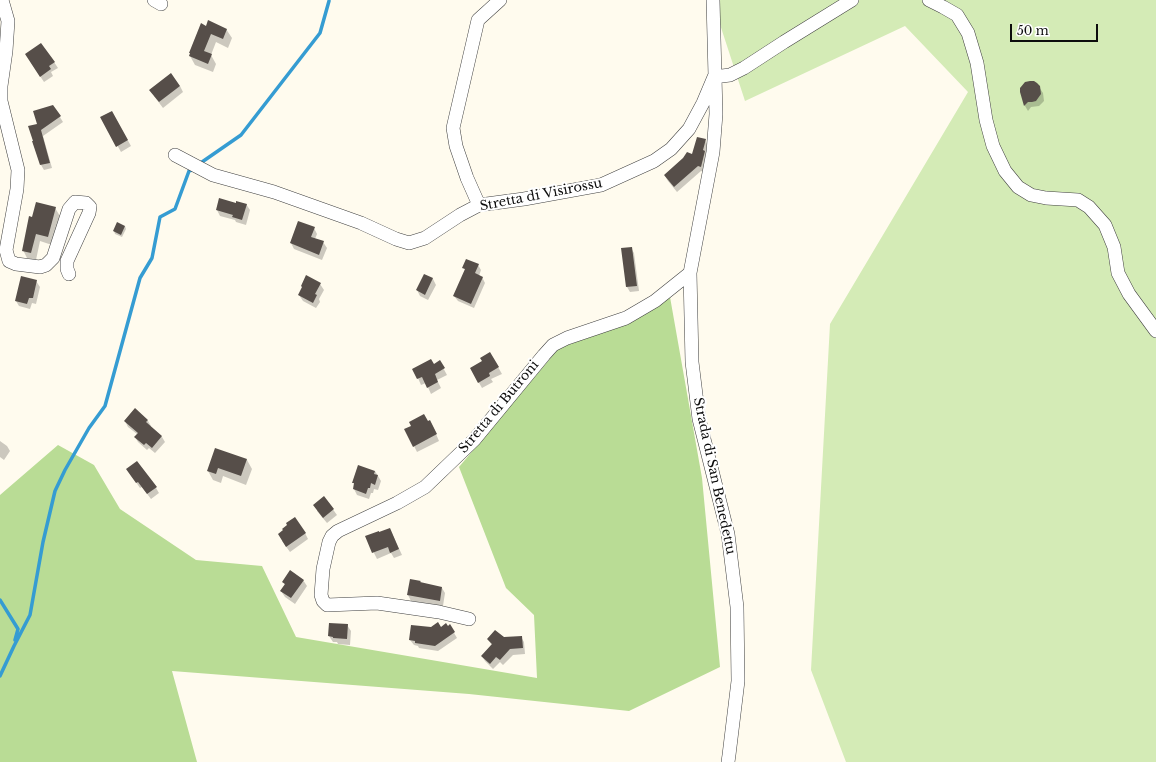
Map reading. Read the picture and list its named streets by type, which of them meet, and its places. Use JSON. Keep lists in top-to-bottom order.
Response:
{
  "streets": {
    "street": ["Stretta di Visirossu", "Stretta di Butroni", "Strada di San Benedettu"]
  },
  "crossings": [
    ["Stretta di Visirossu", "Strada di San Benedettu"],
    ["Stretta di Butroni", "Strada di San Benedettu"]
  ],
  "scale_bar": "50 m"
}
